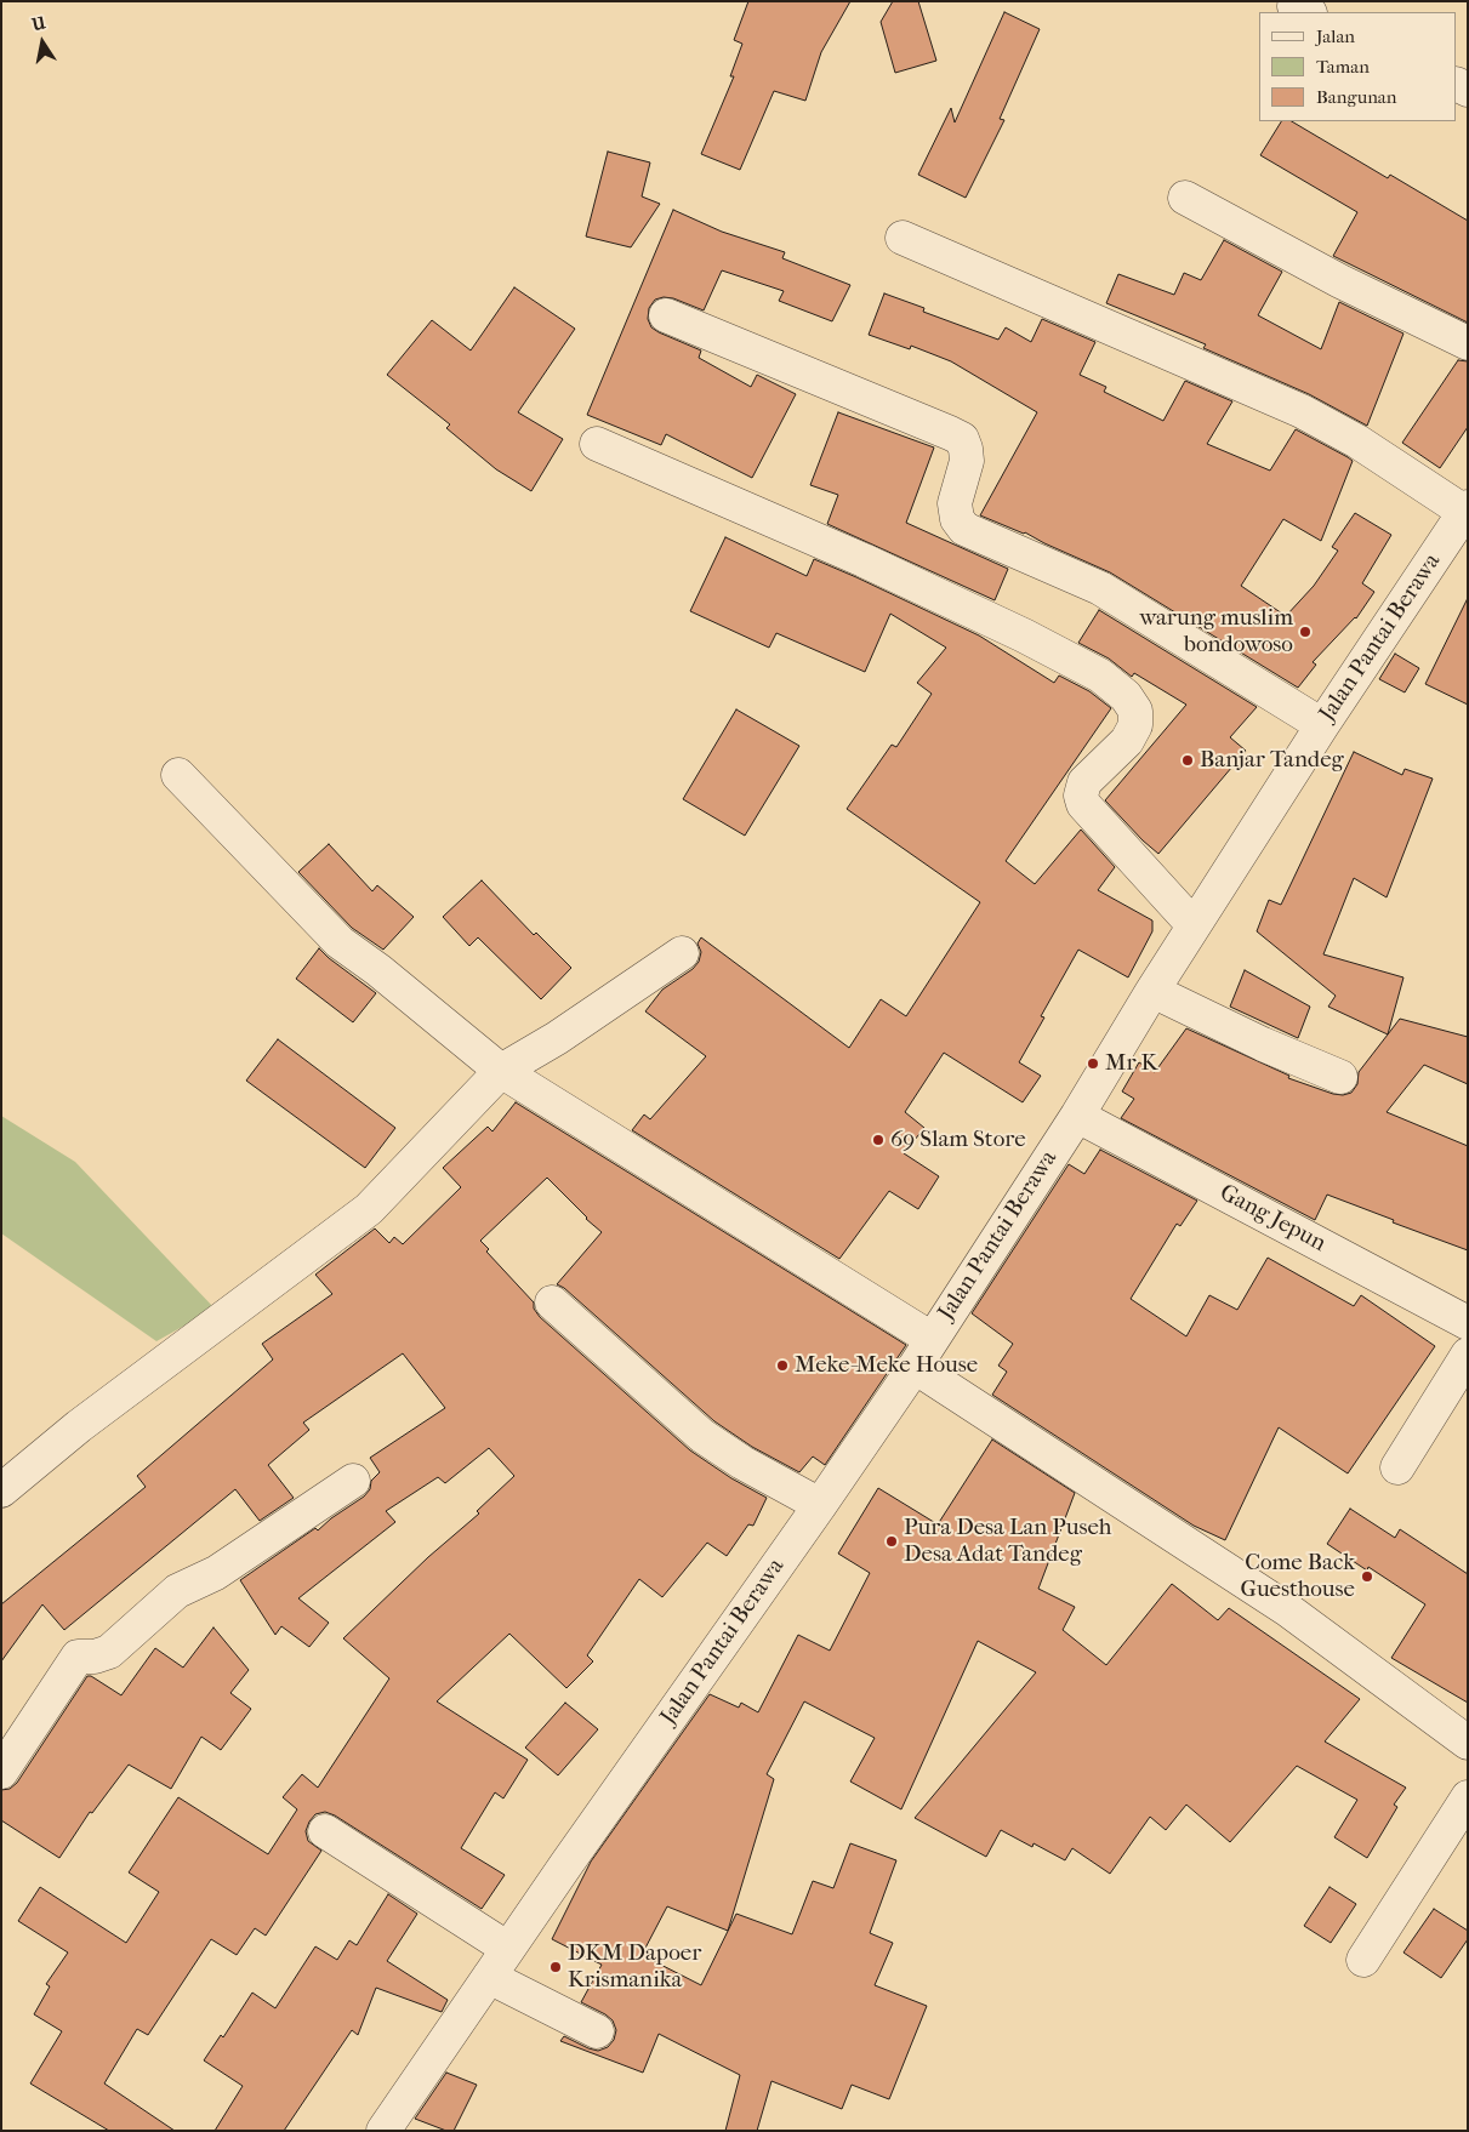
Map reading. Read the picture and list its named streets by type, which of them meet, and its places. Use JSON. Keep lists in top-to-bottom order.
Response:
{
  "streets": {
    "street": ["Jalan Pantai Berawa", "Gang Jepun"]
  },
  "crossings": [
    ["Jalan Pantai Berawa", "Gang Jepun"]
  ],
  "places": [
    "warung muslim bondowoso",
    "Banjar Tandeg",
    "Mr K",
    "69 Slam Store",
    "Meke-Meke House",
    "Pura Desa Lan Puseh Desa Adat Tandeg",
    "Come Back Guesthouse",
    "DKM Dapoer Krismanika"
  ],
  "legend": ["Jalan", "Taman", "Bangunan"],
  "north": "top"
}
